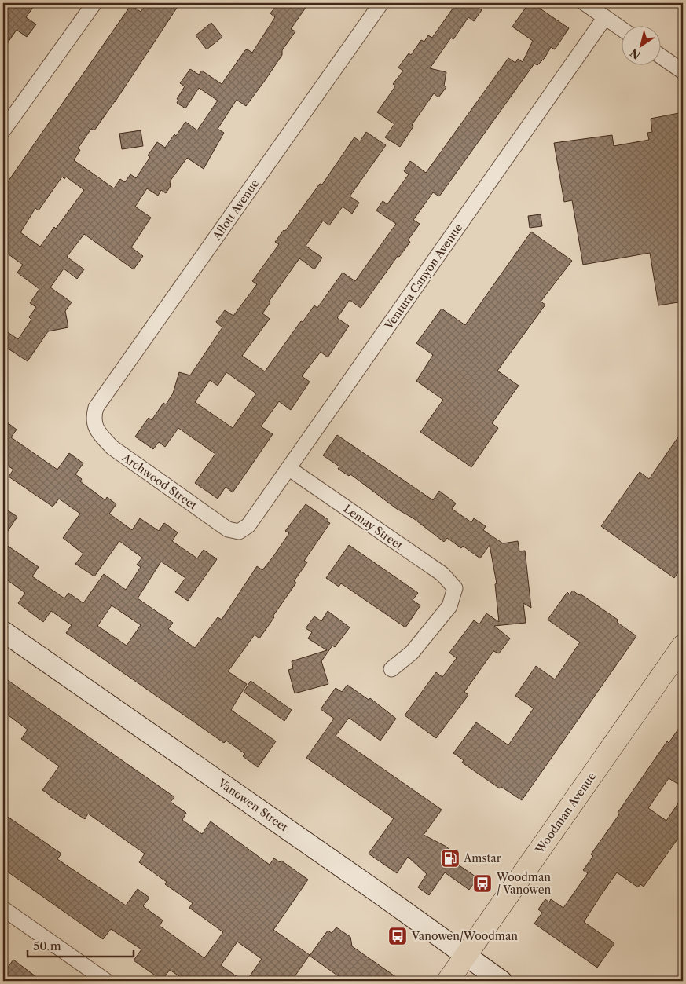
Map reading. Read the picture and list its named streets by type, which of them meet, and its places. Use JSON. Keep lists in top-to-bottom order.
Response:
{
  "streets": {
    "main road": ["Vanowen Street", "Woodman Avenue"],
    "street": [
      "Allott Avenue",
      "Ventura Canyon Avenue",
      "Archwood Street",
      "Lemay Street"
    ]
  },
  "crossings": [
    ["Allott Avenue", "Archwood Street"],
    ["Ventura Canyon Avenue", "Archwood Street"],
    ["Ventura Canyon Avenue", "Lemay Street"],
    ["Vanowen Street", "Woodman Avenue"]
  ],
  "places": {
    "fuel station": ["Amstar"],
    "bus stop": ["Woodman / Vanowen", "Vanowen/Woodman"]
  },
  "scale_bar": "50 m",
  "north": "bottom left"
}
